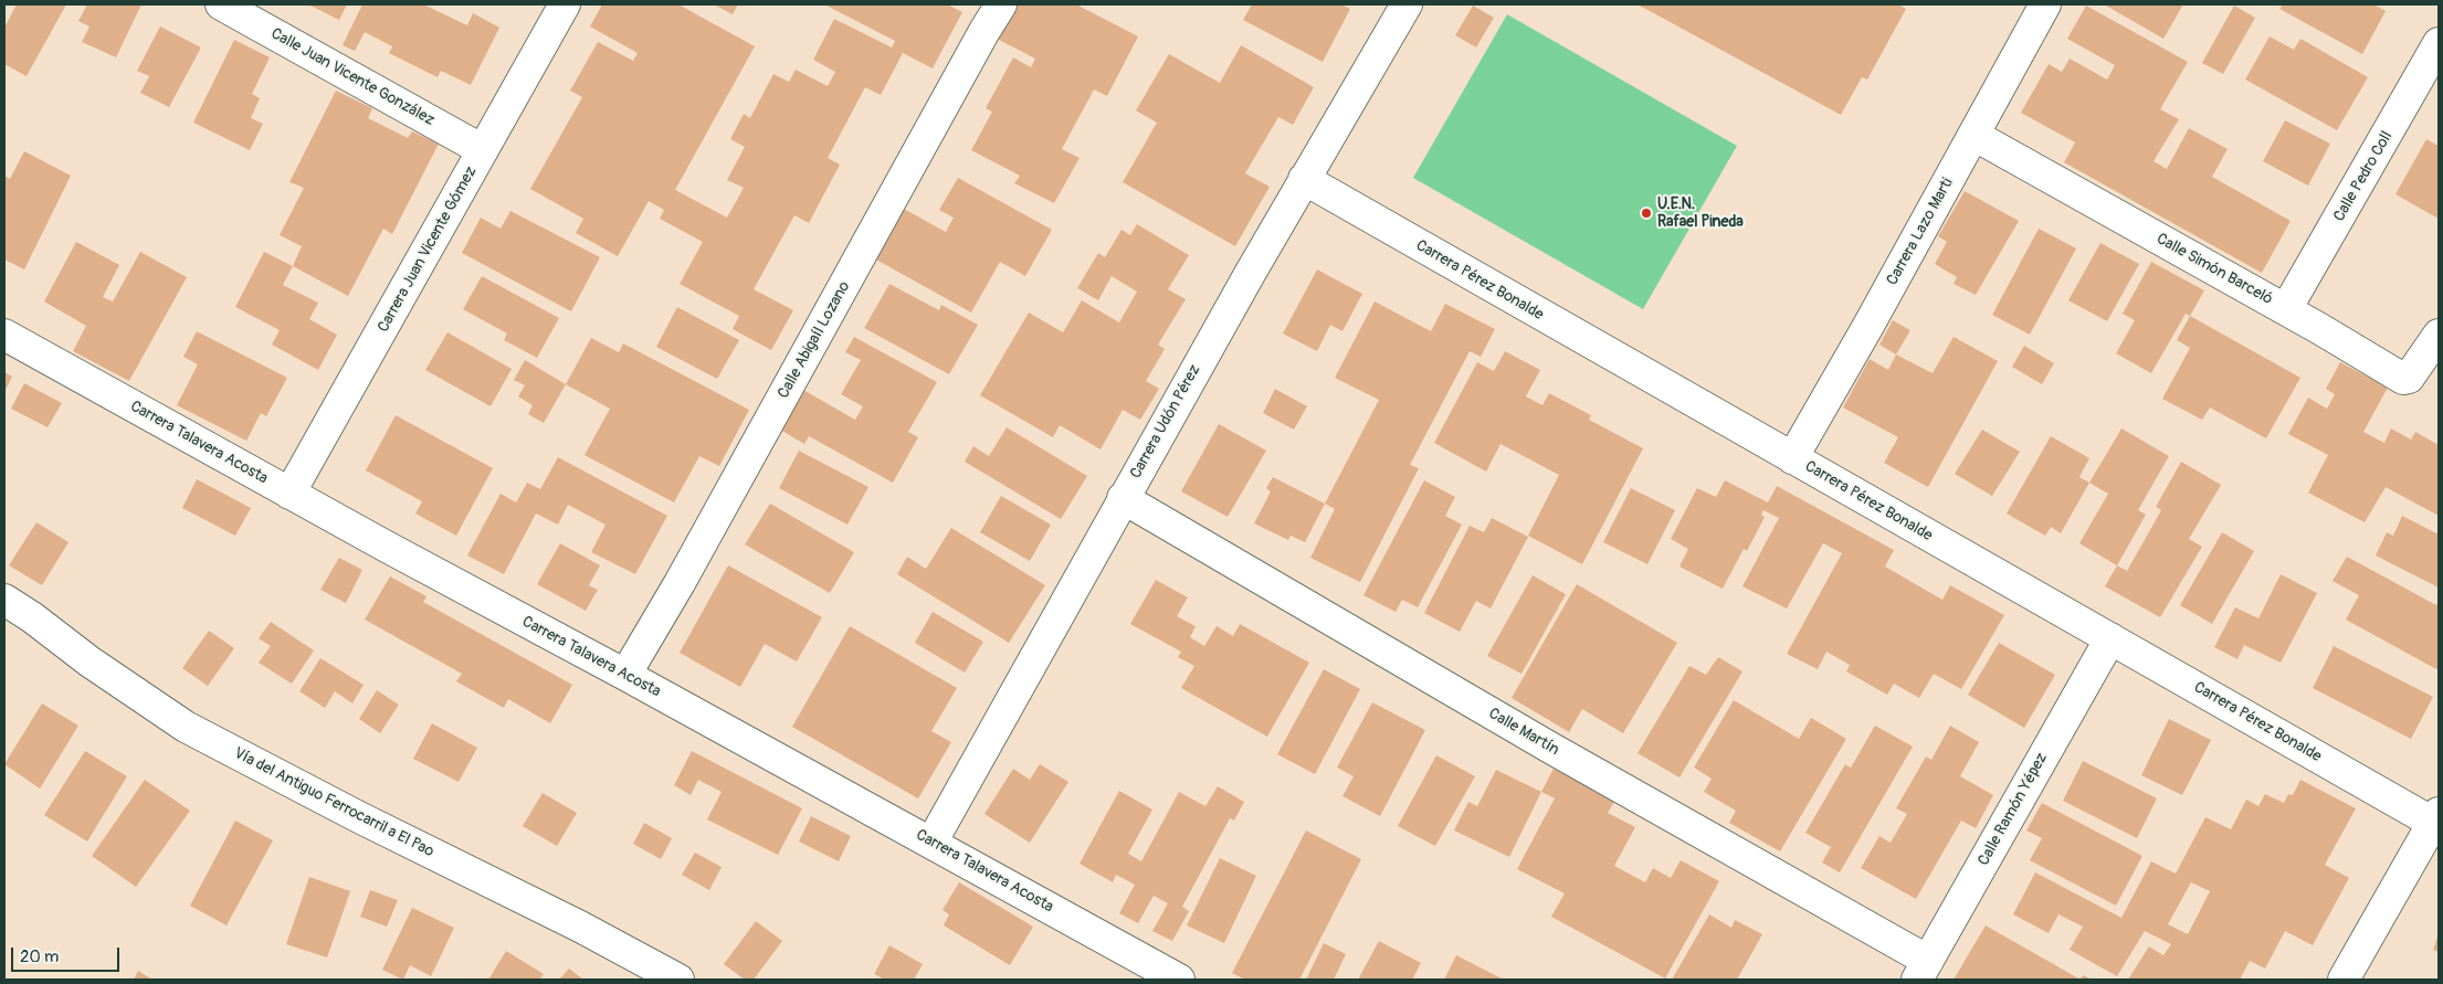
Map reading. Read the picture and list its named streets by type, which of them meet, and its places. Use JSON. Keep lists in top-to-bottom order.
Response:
{
  "streets": {
    "street": [
      "Calle Juan Vicente González",
      "Calle Pedro Coll",
      "Carrera Lazo Marti",
      "Carrera Juan Vicente Gómez",
      "Calle Simón Barceló",
      "Carrera Pérez Bonalde",
      "Calle Abigaíl Lozano",
      "Carrera Udón Pérez",
      "Carrera Talavera Acosta",
      "Calle Martín",
      "Vía del Antiguo Ferrocarril a El Pao",
      "Calle Ramón Yépez"
    ]
  },
  "crossings": [
    ["Calle Juan Vicente González", "Carrera Juan Vicente Gómez"],
    ["Calle Pedro Coll", "Calle Simón Barceló"],
    ["Carrera Lazo Marti", "Calle Simón Barceló"],
    ["Carrera Lazo Marti", "Carrera Pérez Bonalde"],
    ["Carrera Juan Vicente Gómez", "Carrera Talavera Acosta"],
    ["Carrera Pérez Bonalde", "Carrera Udón Pérez"],
    ["Carrera Pérez Bonalde", "Calle Ramón Yépez"],
    ["Calle Abigaíl Lozano", "Carrera Talavera Acosta"],
    ["Carrera Udón Pérez", "Carrera Talavera Acosta"],
    ["Carrera Udón Pérez", "Calle Martín"],
    ["Calle Martín", "Calle Ramón Yépez"]
  ],
  "places": ["U.E.N. Rafael Pineda"],
  "scale_bar": "20 m"
}
